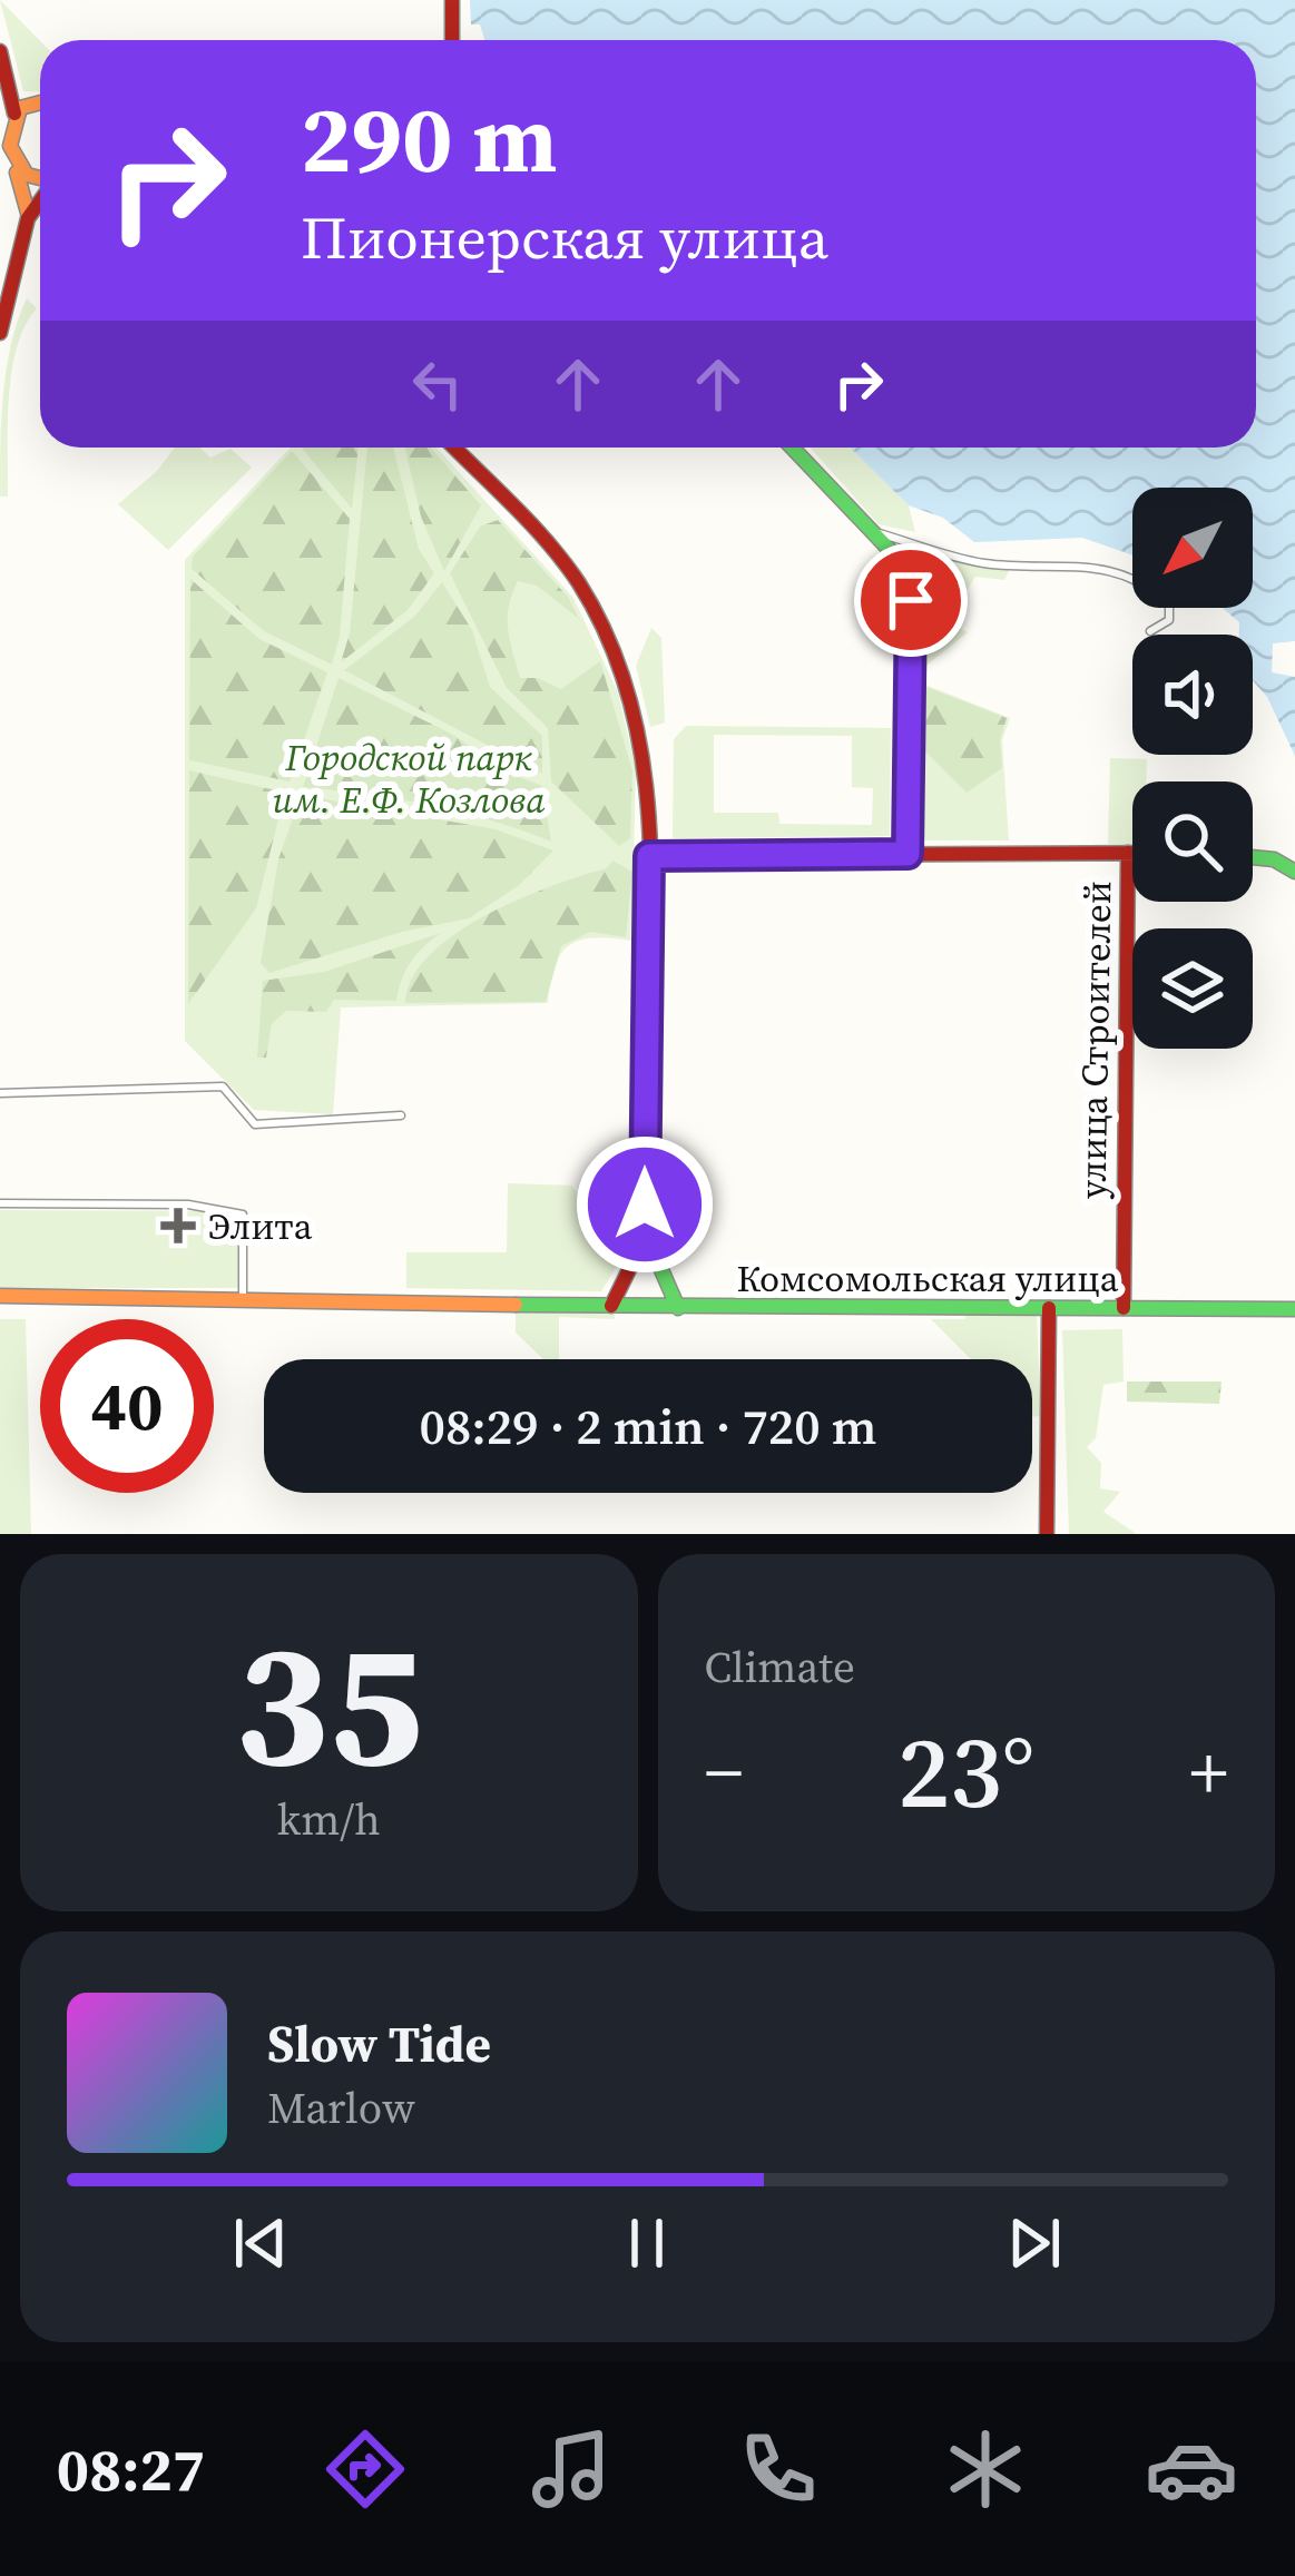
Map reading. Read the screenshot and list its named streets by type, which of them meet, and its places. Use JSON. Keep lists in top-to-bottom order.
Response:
{
  "streets": {
    "street": ["улица Строителей", "Комсомольская улица"]
  },
  "crossings": [
    ["улица Строителей", "Комсомольская улица"]
  ],
  "parks": ["Городской парк им. Е.Ф. Козлова"],
  "places": {
    "health": ["Элита"]
  },
  "north": "bottom left",
  "page": {
    "turn": ["290 m", "Пионерская улица"],
    "limit": "40",
    "trip": "08:29 · 2 min · 720 m",
    "tile": [
      ["35", "km/h"],
      "Climate"
    ],
    "heat": ["−", "23°", "+"],
    "song": ["Slow Tide", "Marlow"],
    "tabs": "08:27"
  }
}
